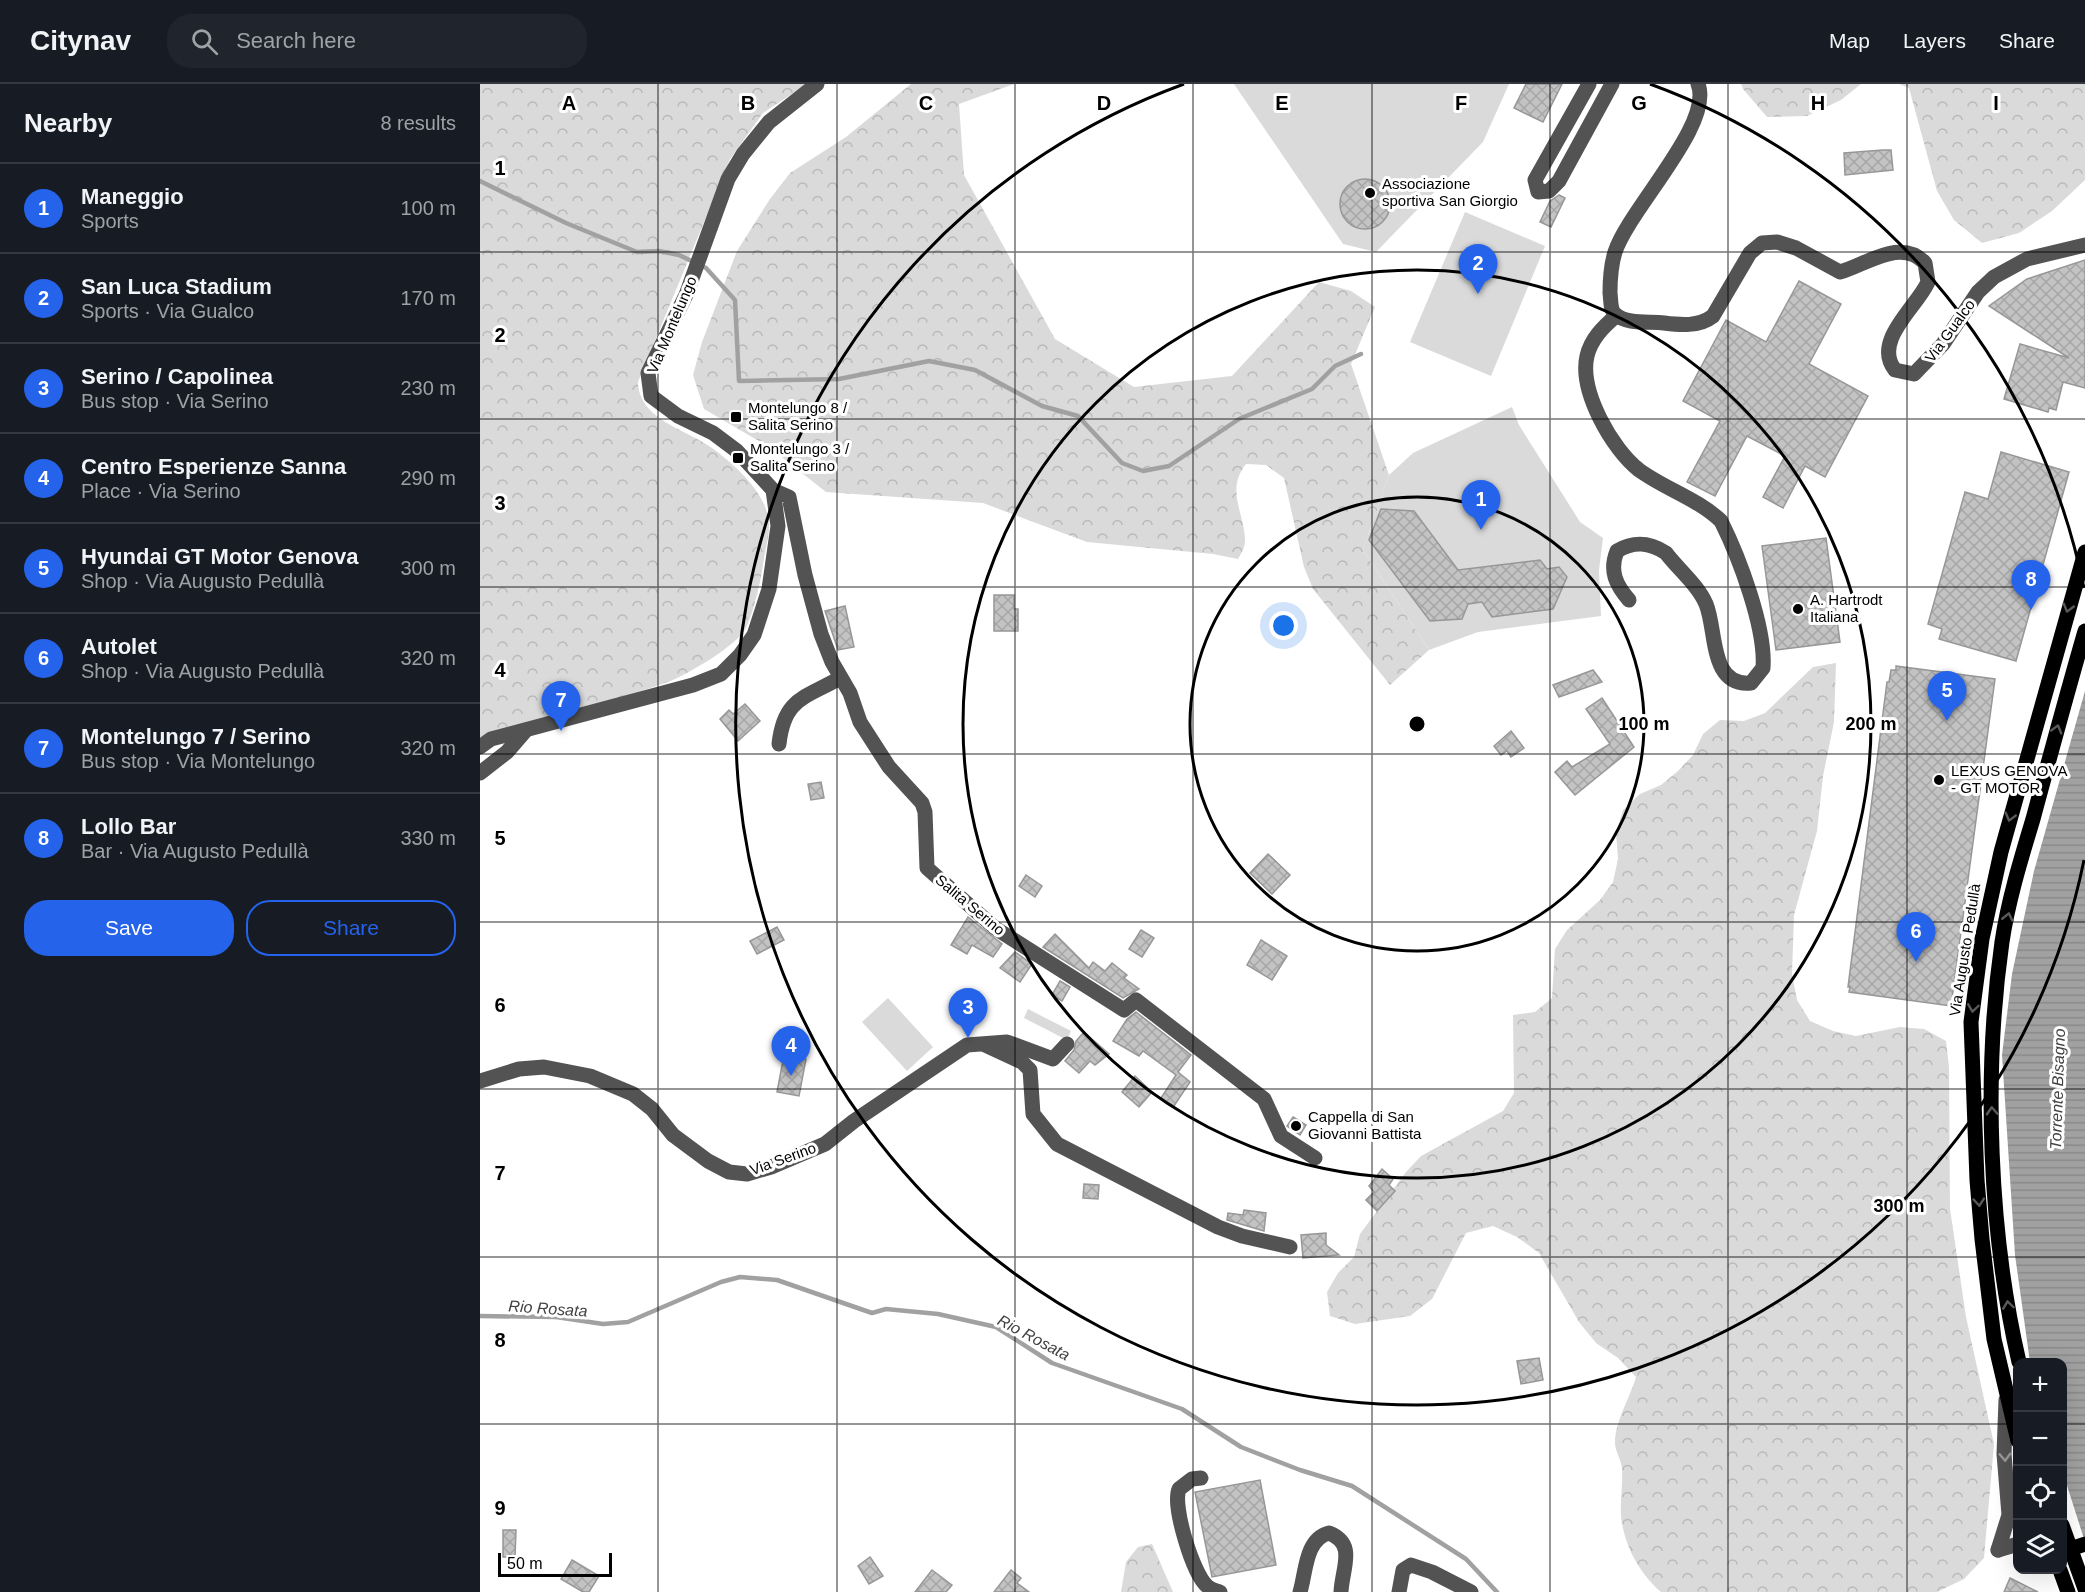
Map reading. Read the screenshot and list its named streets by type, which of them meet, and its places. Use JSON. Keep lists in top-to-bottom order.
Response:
{
  "streets": {
    "main road": ["Via Augusto Pedullà"],
    "street": [
      "Via Montelungo",
      "Via Gualco",
      "Salita Serino",
      "Via Serino"
    ]
  },
  "crossings": [
    ["Via Montelungo", "Salita Serino"]
  ],
  "water": ["Torrente Bisagno", "Rio Rosata"],
  "places": {
    "other": [
      "Associazione sportiva San Giorgio",
      "A. Hartrodt Italiana",
      "LEXUS GENOVA - GT MOTOR",
      "Cappella di San Giovanni Battista"
    ],
    "transit": ["Montelungo 8 / Salita Serino", "Montelungo 3 / Salita Serino"]
  },
  "scale_bar": "50 m",
  "page": {
    "header": "Citynav",
    "search": "Search here",
    "nav": ["Map", "Layers", "Share"],
    "heading": ["Nearby", "8 results"],
    "list": [
      {
        "mark": "1",
        "name": "Maneggio",
        "note": "Sports",
        "value": "100 m"
      },
      {
        "mark": "2",
        "name": "San Luca Stadium",
        "note": "Sports · Via Gualco",
        "value": "170 m"
      },
      {
        "mark": "3",
        "name": "Serino / Capolinea",
        "note": "Bus stop · Via Serino",
        "value": "230 m"
      },
      {
        "mark": "4",
        "name": "Centro Esperienze Sanna",
        "note": "Place · Via Serino",
        "value": "290 m"
      },
      {
        "mark": "5",
        "name": "Hyundai GT Motor Genova",
        "note": "Shop · Via Augusto Pedullà",
        "value": "300 m"
      },
      {
        "mark": "6",
        "name": "Autolet",
        "note": "Shop · Via Augusto Pedullà",
        "value": "320 m"
      },
      {
        "mark": "7",
        "name": "Montelungo 7 / Serino",
        "note": "Bus stop · Via Montelungo",
        "value": "320 m"
      },
      {
        "mark": "8",
        "name": "Lollo Bar",
        "note": "Bar · Via Augusto Pedullà",
        "value": "330 m"
      }
    ],
    "pins": [
      "2",
      "1",
      "8",
      "5",
      "7",
      "6",
      "3",
      "4"
    ],
    "buttons": ["Save", "Share"],
    "map_buttons": ["+", "−"],
    "scale": "50 m"
  },
  "grid": {
    "columns": [
      "A",
      "B",
      "C",
      "D",
      "E",
      "F",
      "G",
      "H",
      "I"
    ],
    "rows": [
      "1",
      "2",
      "3",
      "4",
      "5",
      "6",
      "7",
      "8",
      "9"
    ]
  },
  "rings": ["100 m", "200 m", "300 m"]
}
